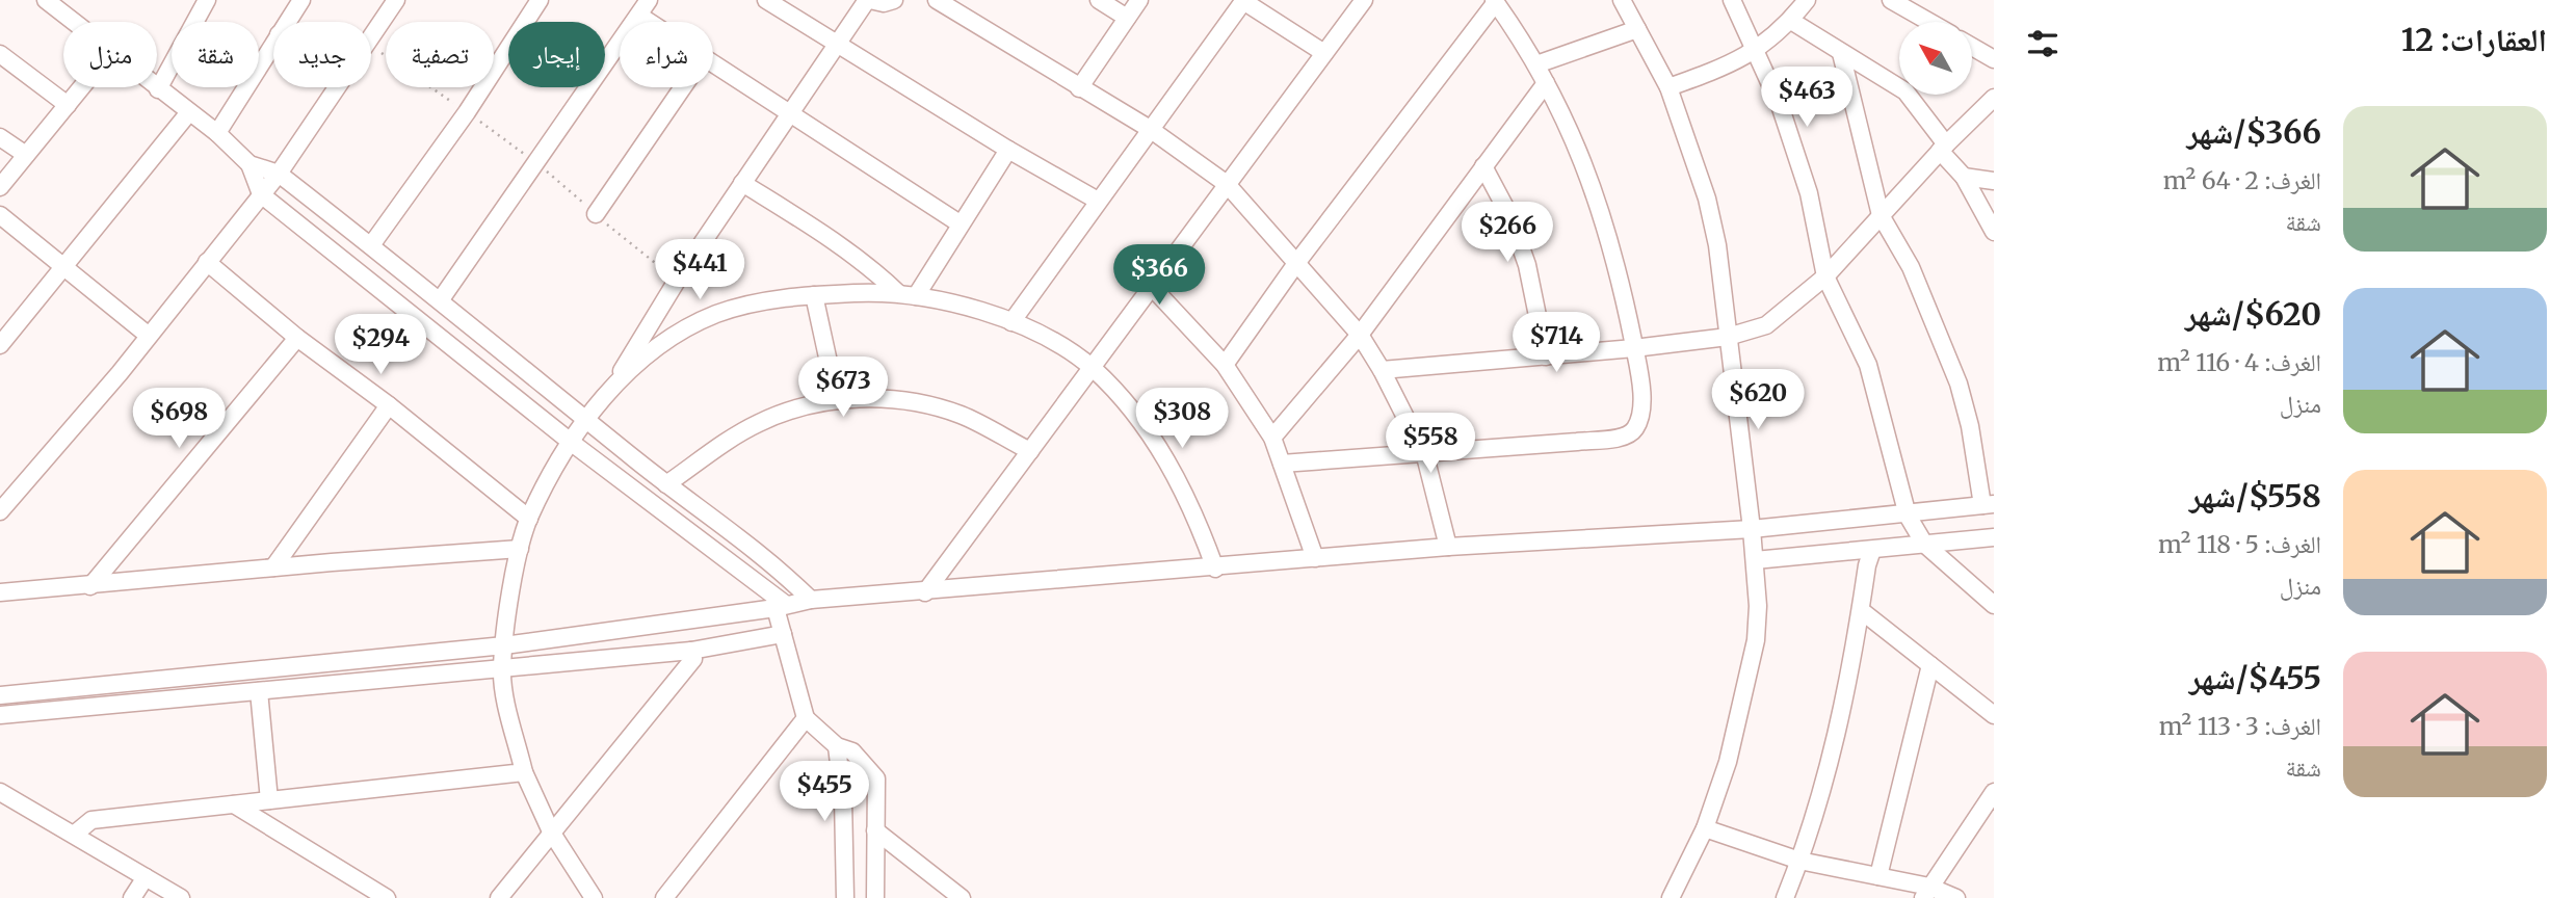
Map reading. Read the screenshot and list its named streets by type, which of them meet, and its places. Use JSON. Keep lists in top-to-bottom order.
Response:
{
  "north": "top left",
  "page": {
    "heading": "العقارات: 12",
    "chip": [
      "شراء",
      "إيجار",
      "تصفية",
      "جديد",
      "شقة",
      "منزل"
    ],
    "price": [
      "$463",
      "$266",
      "$441",
      "$366",
      "$714",
      "$294",
      "$673",
      "$620",
      "$698",
      "$308",
      "$558",
      "$455"
    ],
    "list": [
      {
        "name": "$366/شهر",
        "note": "الغرف: 2 · 64 m² · شقة"
      },
      {
        "name": "$620/شهر",
        "note": "الغرف: 4 · 116 m² · منزل"
      },
      {
        "name": "$558/شهر",
        "note": "الغرف: 5 · 118 m² · منزل"
      },
      {
        "name": "$455/شهر",
        "note": "الغرف: 3 · 113 m² · شقة"
      }
    ]
  }
}
